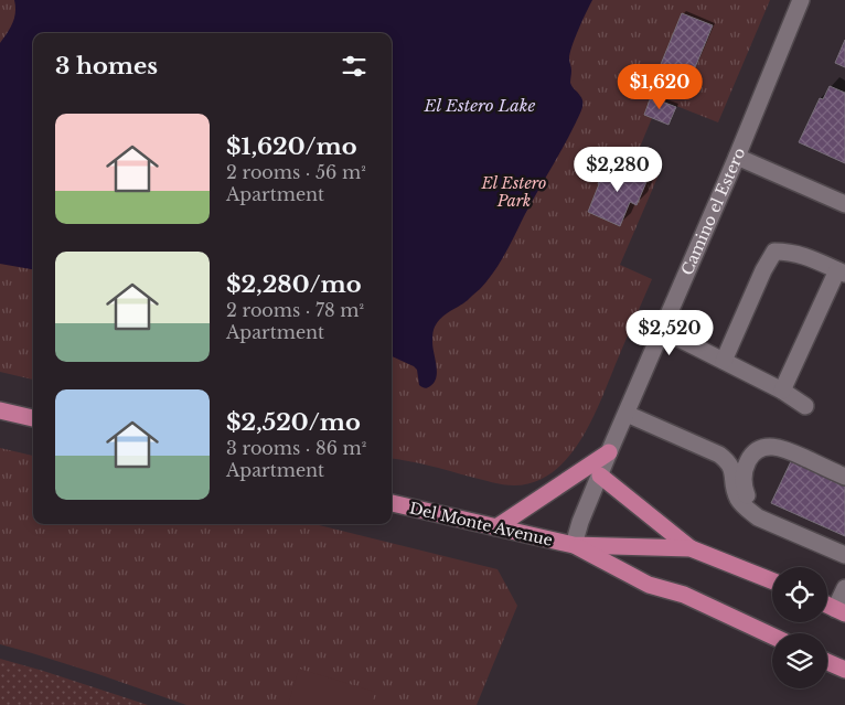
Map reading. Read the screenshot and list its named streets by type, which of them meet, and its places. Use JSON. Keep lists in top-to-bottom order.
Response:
{
  "streets": {
    "main road": ["Del Monte Avenue"],
    "street": ["Camino el Estero"]
  },
  "crossings": [
    ["Camino el Estero", "Del Monte Avenue"]
  ],
  "water": ["El Estero Lake"],
  "parks": ["El Estero Park"],
  "page": {
    "heading": "3 homes",
    "price": ["$1,620", "$2,280", "$2,520"],
    "list": [
      {
        "name": "$1,620/mo",
        "note": "2 rooms · 56 m² · Apartment"
      },
      {
        "name": "$2,280/mo",
        "note": "2 rooms · 78 m² · Apartment"
      },
      {
        "name": "$2,520/mo",
        "note": "3 rooms · 86 m² · Apartment"
      }
    ]
  }
}
